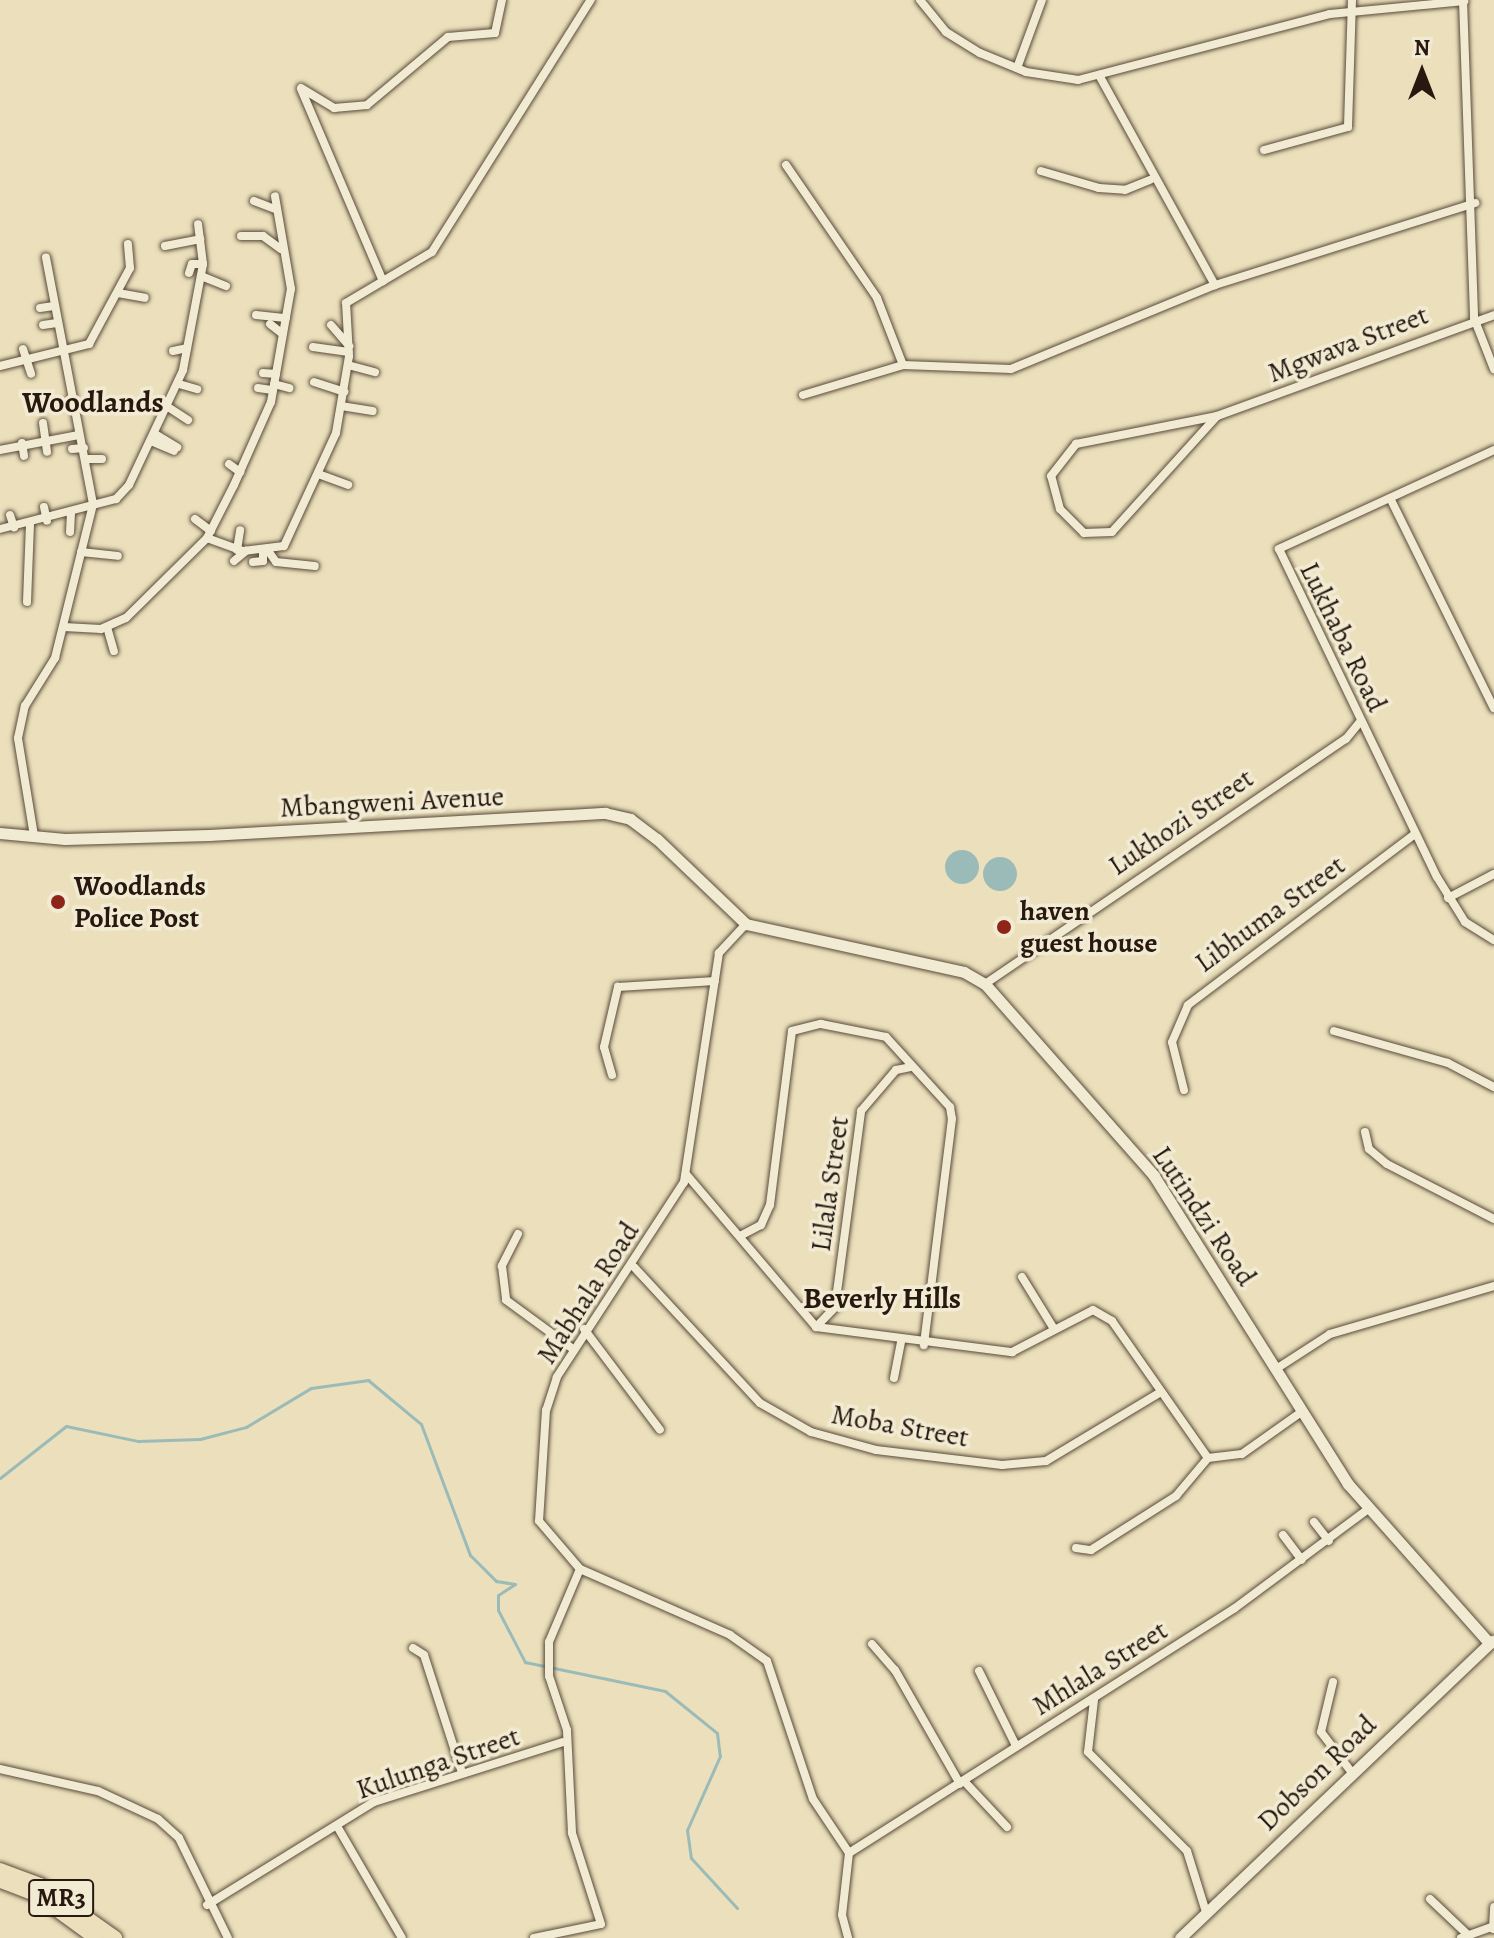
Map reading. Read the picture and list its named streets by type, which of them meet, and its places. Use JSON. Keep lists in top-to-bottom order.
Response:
{
  "streets": {
    "highway": ["MR3"],
    "street": [
      "Mgwava Street",
      "Lukhaba Road",
      "Mbangweni Avenue",
      "Lukhozi Street",
      "Libhuma Street",
      "Lilala Street",
      "Lutindzi Road",
      "Mabhala Road",
      "Moba Street",
      "Mhlala Street",
      "Kulunga Street",
      "Dobson Road"
    ]
  },
  "crossings": [
    ["Lukhaba Road", "Lukhozi Street"],
    ["Lukhaba Road", "Libhuma Street"],
    ["Mbangweni Avenue", "Lutindzi Road"],
    ["Mbangweni Avenue", "Mabhala Road"],
    ["Lukhozi Street", "Lutindzi Road"],
    ["Lutindzi Road", "Mabhala Road"],
    ["Lutindzi Road", "Mhlala Street"],
    ["Lutindzi Road", "Dobson Road"],
    ["Mabhala Road", "Moba Street"],
    ["Mabhala Road", "Mhlala Street"]
  ],
  "districts": ["Woodlands", "Beverly Hills"],
  "places": ["Woodlands Police Post", "haven guest house"],
  "north": "top"
}
